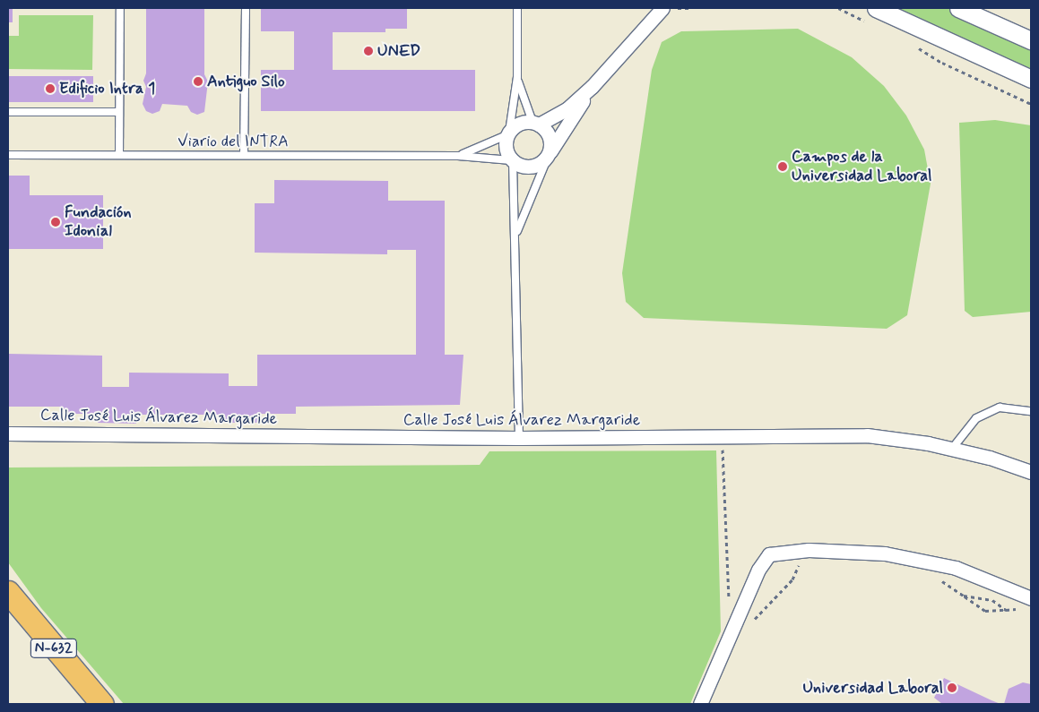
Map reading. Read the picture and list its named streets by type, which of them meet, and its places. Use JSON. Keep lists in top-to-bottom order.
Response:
{
  "streets": {
    "highway": ["N-632"],
    "street": ["Calle José Luis Álvarez Margaride"],
    "lane": ["Viario del INTRA"]
  },
  "places": [
    "UNED",
    "Antiguo Silo",
    "Edificio Intra 1",
    "Campos de la Universidad Laboral",
    "Fundación Idonial",
    "Universidad Laboral"
  ]
}
